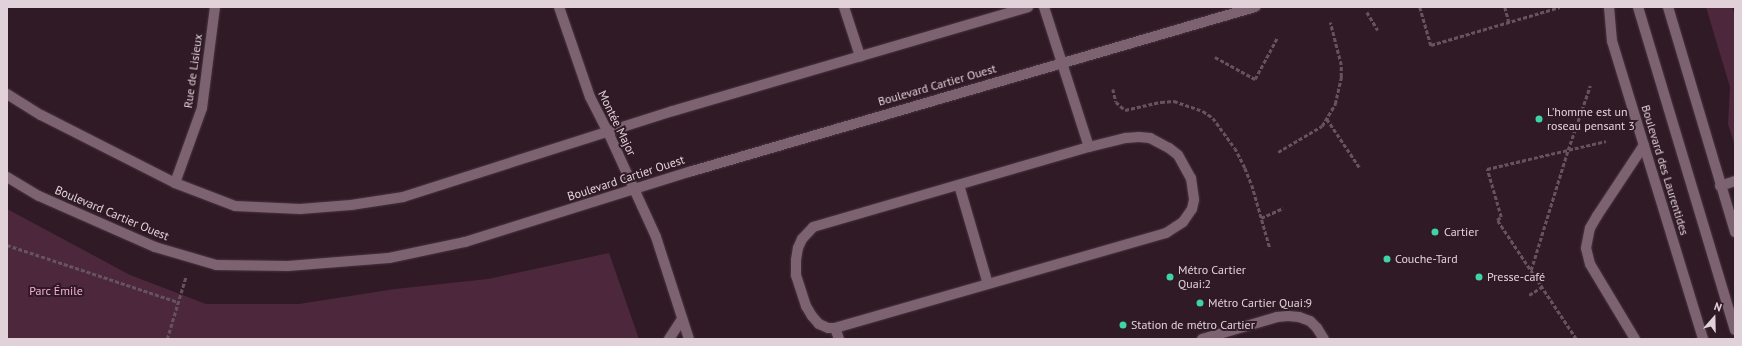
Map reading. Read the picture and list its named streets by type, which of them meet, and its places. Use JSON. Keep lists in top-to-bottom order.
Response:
{
  "streets": {
    "street": [
      "Rue de Lisieux",
      "Boulevard Cartier Ouest",
      "Montée Major",
      "Boulevard des Laurentides"
    ]
  },
  "crossings": [
    ["Boulevard Cartier Ouest", "Montée Major"]
  ],
  "parks": ["Parc Émile"],
  "places": [
    "L'homme est un roseau pensant 3",
    "Cartier",
    "Couche-Tard",
    "Métro Cartier Quai:2",
    "Presse-café",
    "Métro Cartier Quai:9",
    "Station de métro Cartier"
  ],
  "north": "top"
}
